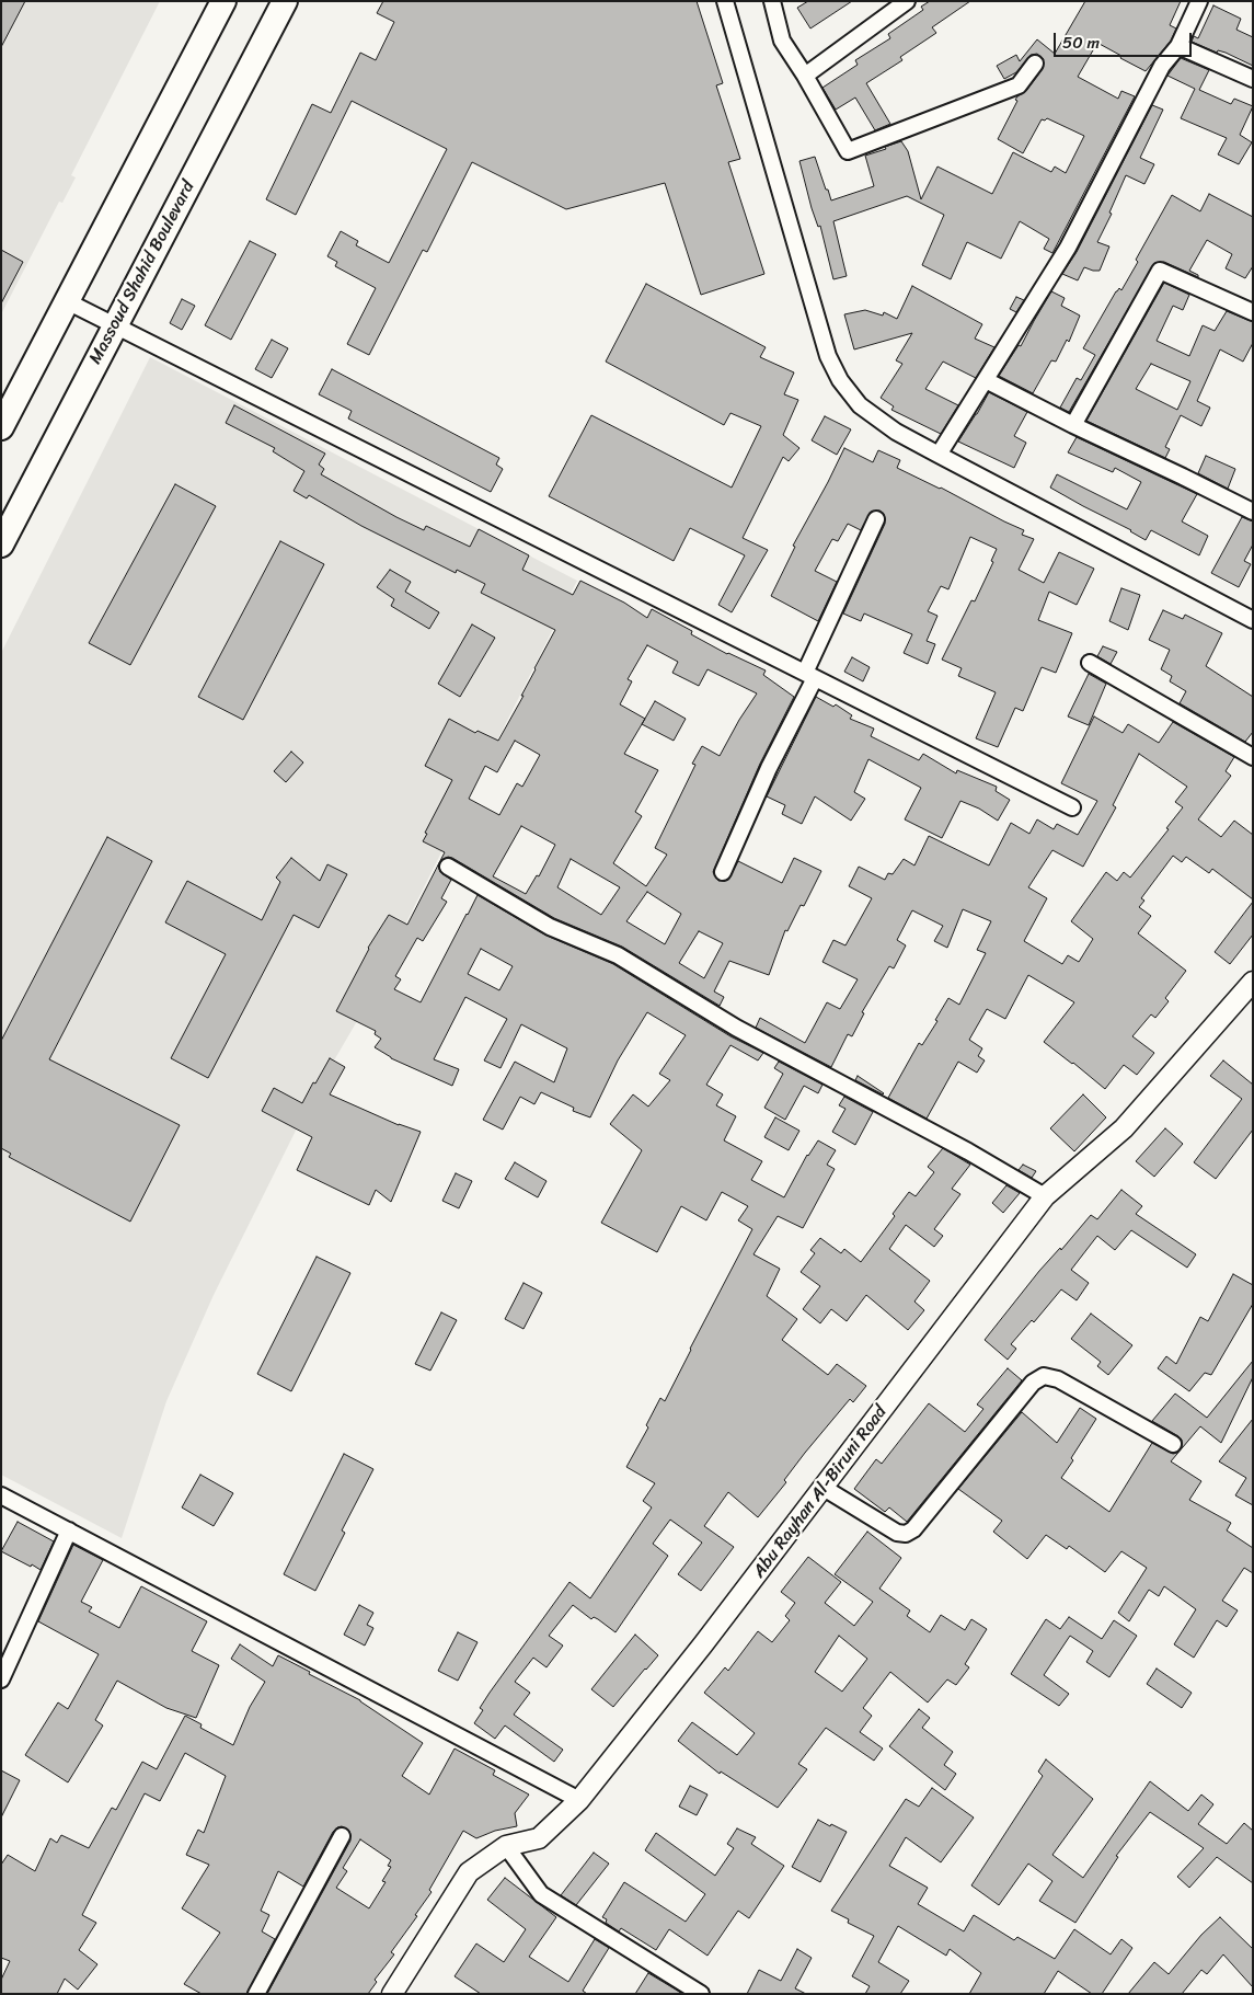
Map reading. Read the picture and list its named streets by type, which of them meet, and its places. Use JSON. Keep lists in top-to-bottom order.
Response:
{
  "streets": {
    "main road": ["Massoud Shahid Boulevard"],
    "street": ["Abu Rayhan Al-Biruni Road"]
  },
  "scale_bar": "50 m"
}
